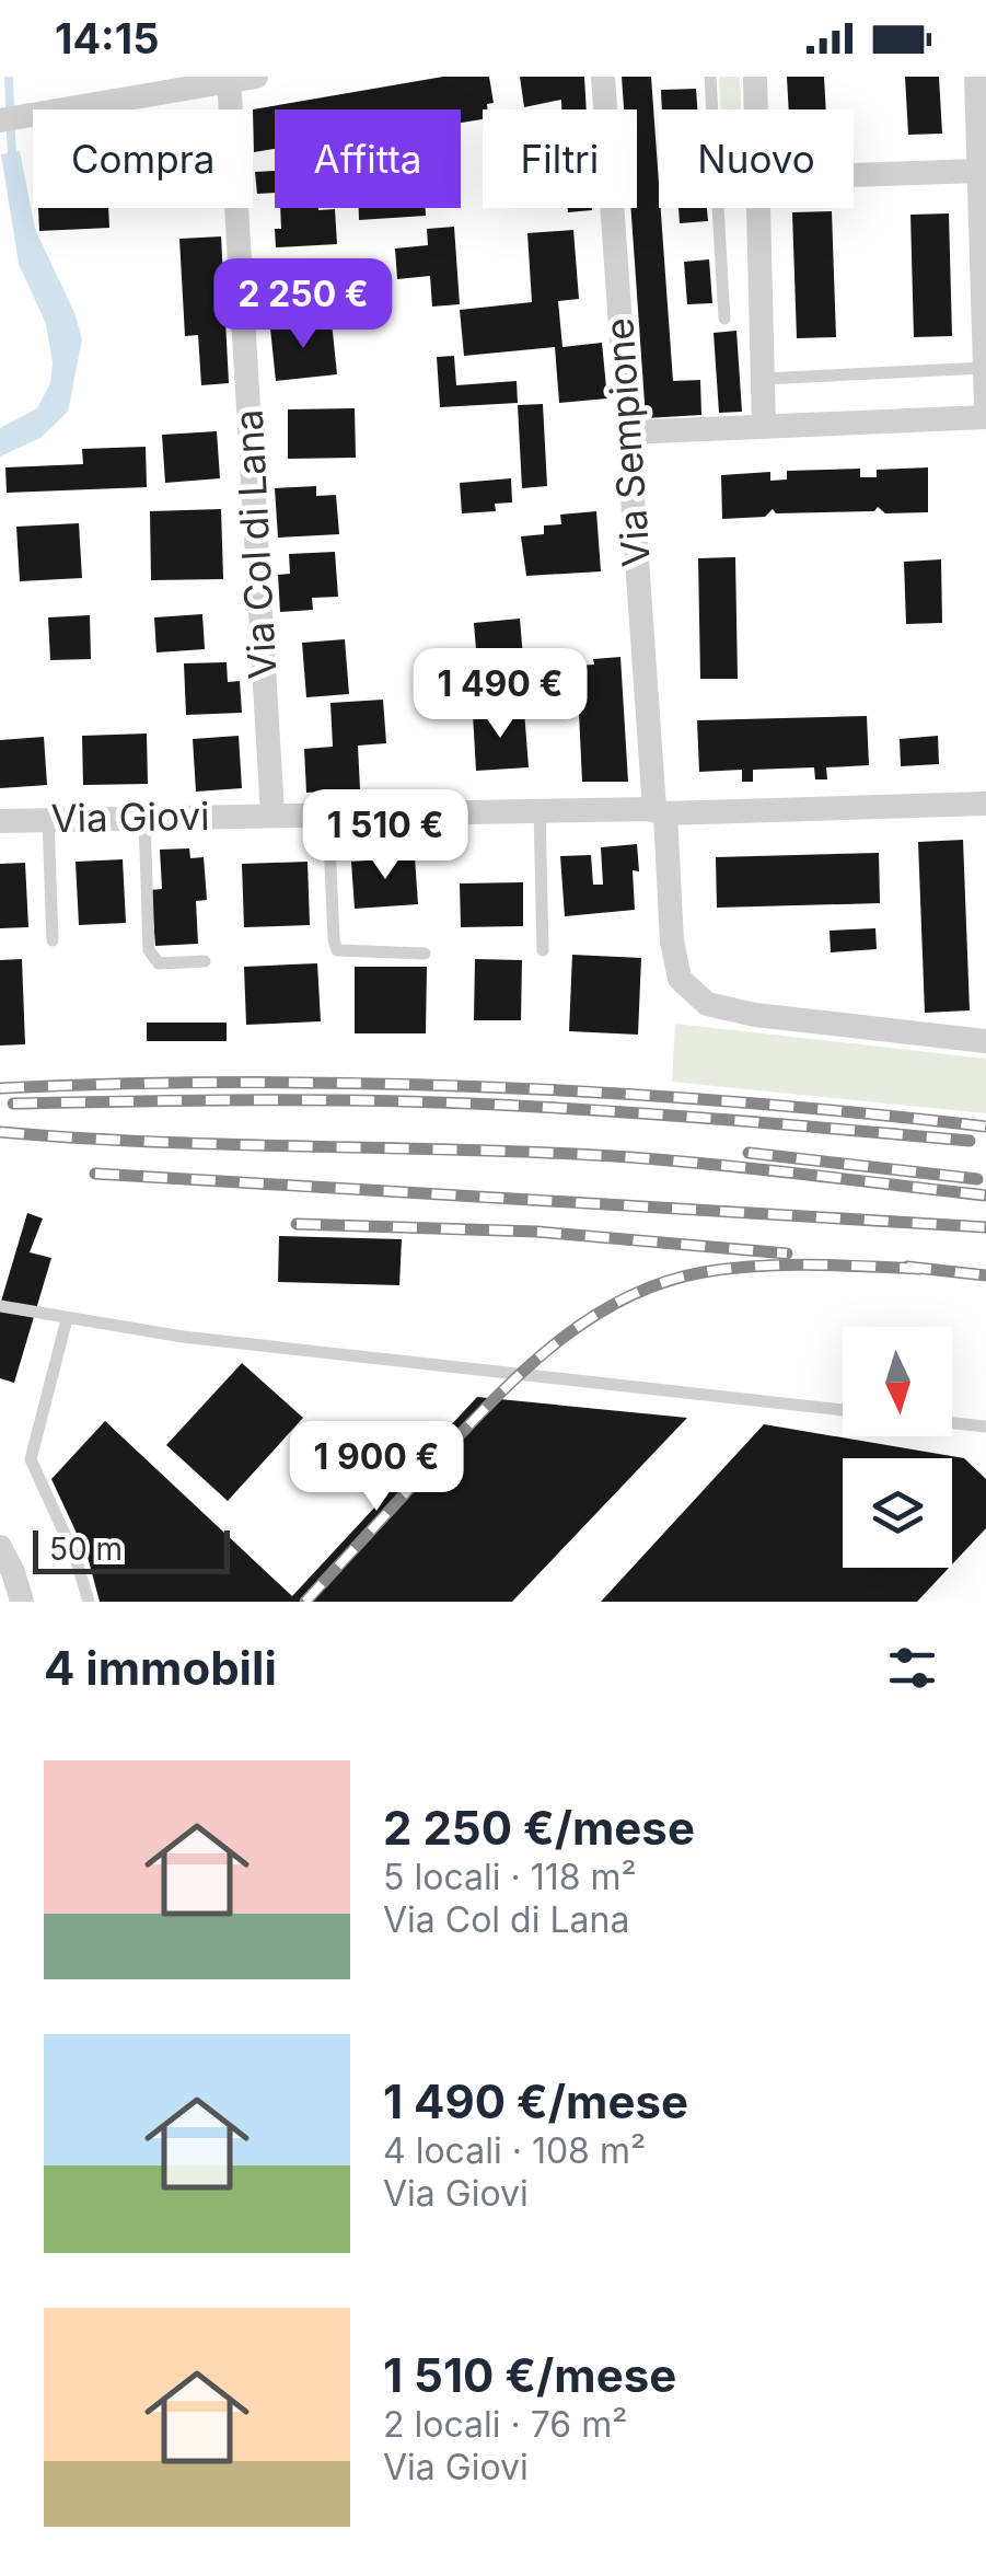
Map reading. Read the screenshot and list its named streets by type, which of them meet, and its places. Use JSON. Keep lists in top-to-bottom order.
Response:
{
  "streets": {
    "street": ["Via Sempione", "Via Col di Lana", "Via Giovi"]
  },
  "crossings": [
    ["Via Sempione", "Via Giovi"],
    ["Via Col di Lana", "Via Giovi"]
  ],
  "scale_bar": "50 m",
  "north": "bottom",
  "page": {
    "status": "14:15",
    "chip": [
      "Compra",
      "Affitta",
      "Filtri",
      "Nuovo"
    ],
    "price": [
      "2 250 €",
      "1 490 €",
      "1 510 €",
      "1 900 €"
    ],
    "scale": "50 m",
    "heading": "4 immobili",
    "list": [
      {
        "name": "2 250 €/mese",
        "note": "5 locali · 118 m² · Via Col di Lana"
      },
      {
        "name": "1 490 €/mese",
        "note": "4 locali · 108 m² · Via Giovi"
      },
      {
        "name": "1 510 €/mese",
        "note": "2 locali · 76 m² · Via Giovi"
      }
    ]
  }
}
